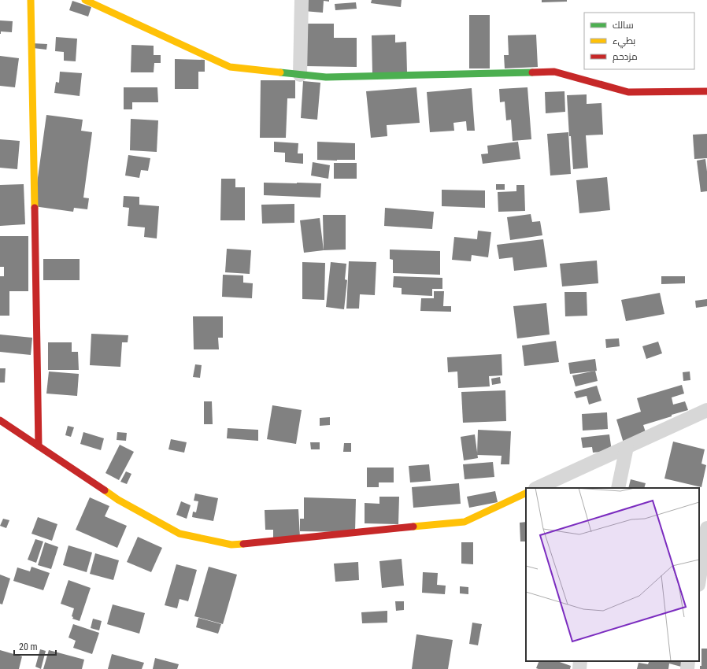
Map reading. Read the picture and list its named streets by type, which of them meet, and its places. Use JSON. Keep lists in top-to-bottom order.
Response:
{
  "legend": ["سالك", "بطيء", "مزدحم"],
  "scale_bar": "20 m"
}
